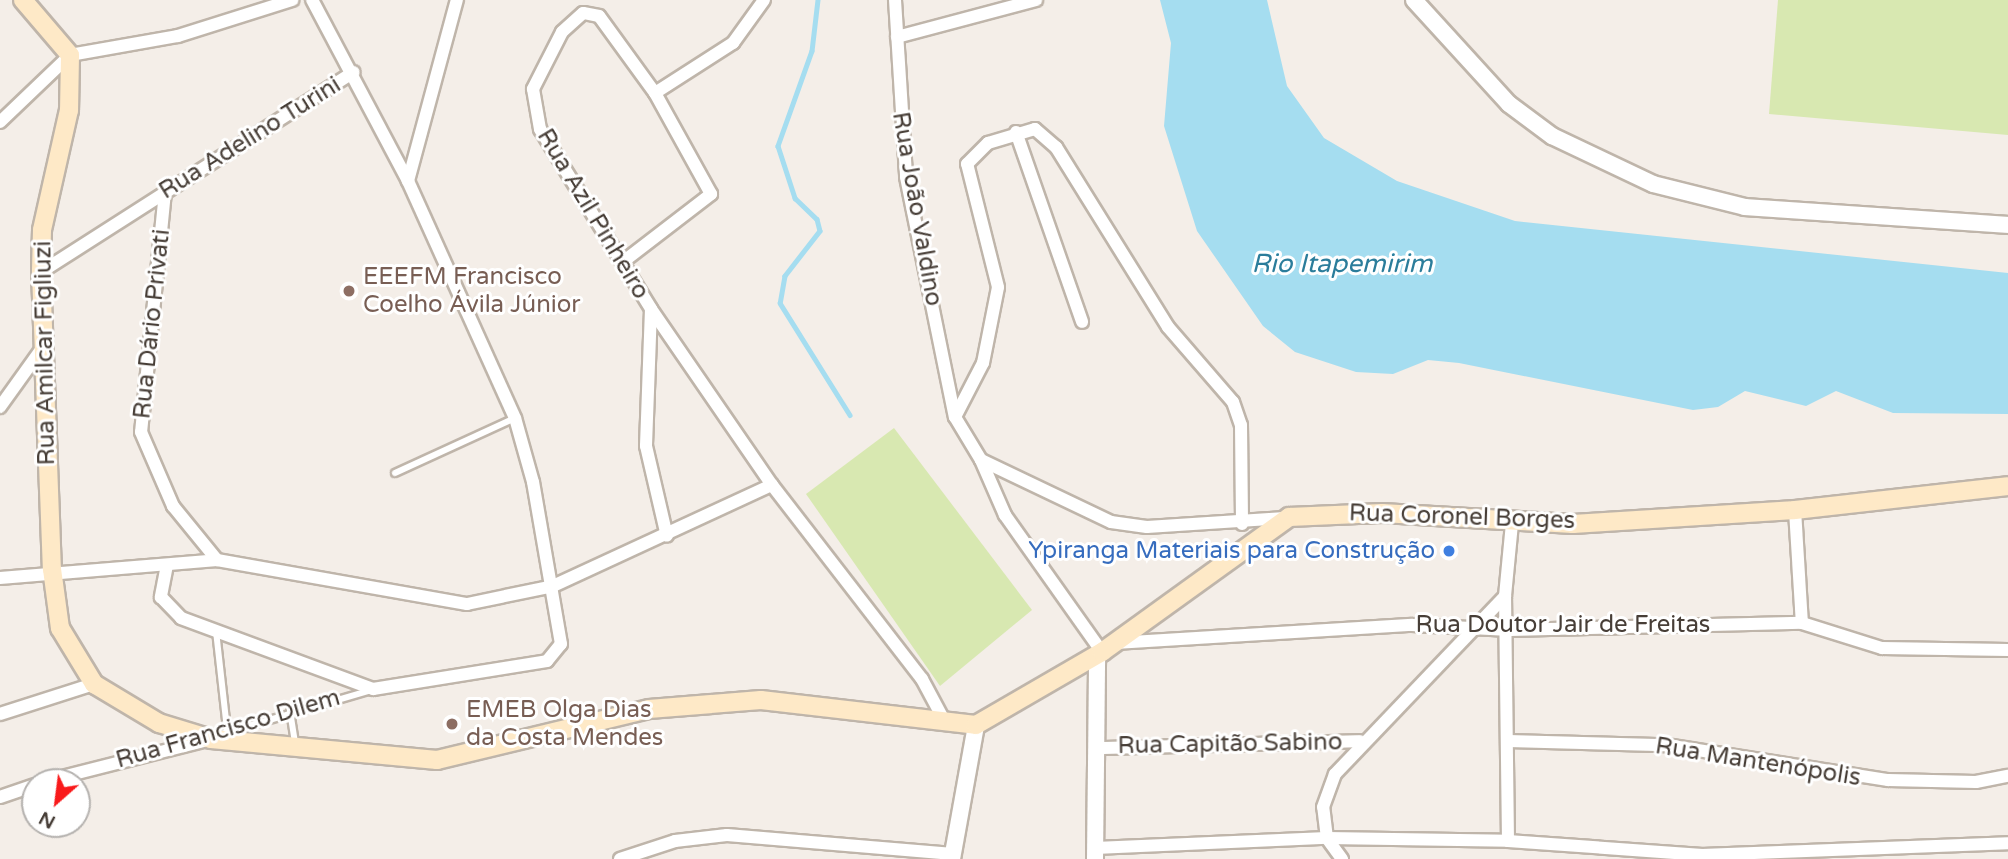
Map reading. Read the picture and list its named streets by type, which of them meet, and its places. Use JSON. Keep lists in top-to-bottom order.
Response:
{
  "streets": {
    "main road": ["Rua Amilcar Figliuzi", "Rua Coronel Borges"],
    "street": [
      "Rua Adelino Turini",
      "Rua João Valdino",
      "Rua Azil Pinheiro",
      "Rua Dário Privati",
      "Rua Doutor Jair de Freitas",
      "Rua Francisco Dilem",
      "Rua Capitão Sabino",
      "Rua Mantenópolis"
    ]
  },
  "crossings": [
    ["Rua Adelino Turini", "Rua Dário Privati"],
    ["Rua Adelino Turini", "Rua Amilcar Figliuzi"]
  ],
  "water": ["Rio Itapemirim"],
  "places": ["EEEFM Francisco Coelho Ávila Júnior", "Ypiranga Materiais para Construção", "EMEB Olga Dias da Costa Mendes"],
  "north": "bottom left"
}
